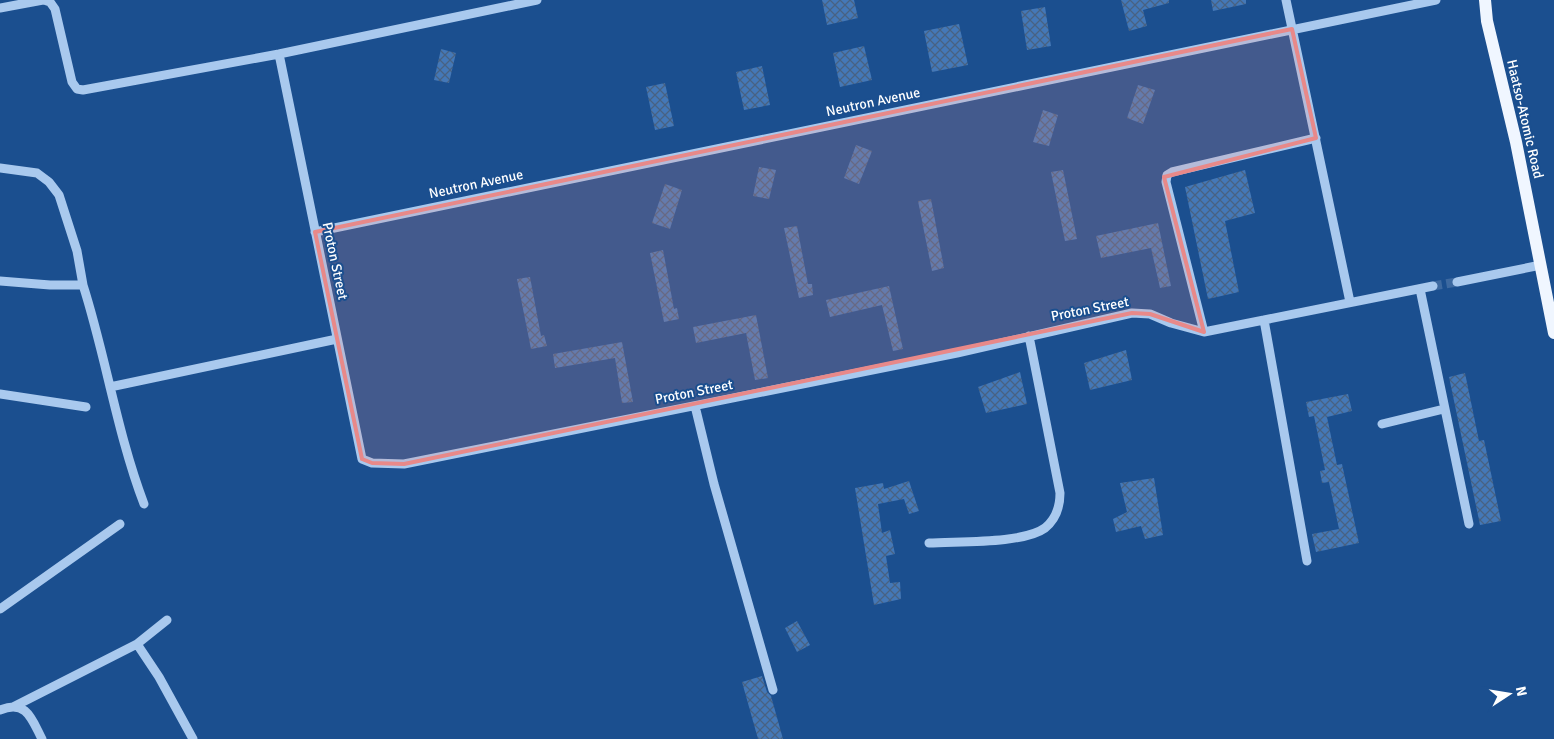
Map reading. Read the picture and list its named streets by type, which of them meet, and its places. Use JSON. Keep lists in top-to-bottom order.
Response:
{
  "streets": {
    "main road": ["Haatso-Atomic Road"],
    "street": ["Neutron Avenue", "Proton Street"]
  },
  "crossings": [
    ["Neutron Avenue", "Proton Street"]
  ],
  "north": "right"
}
